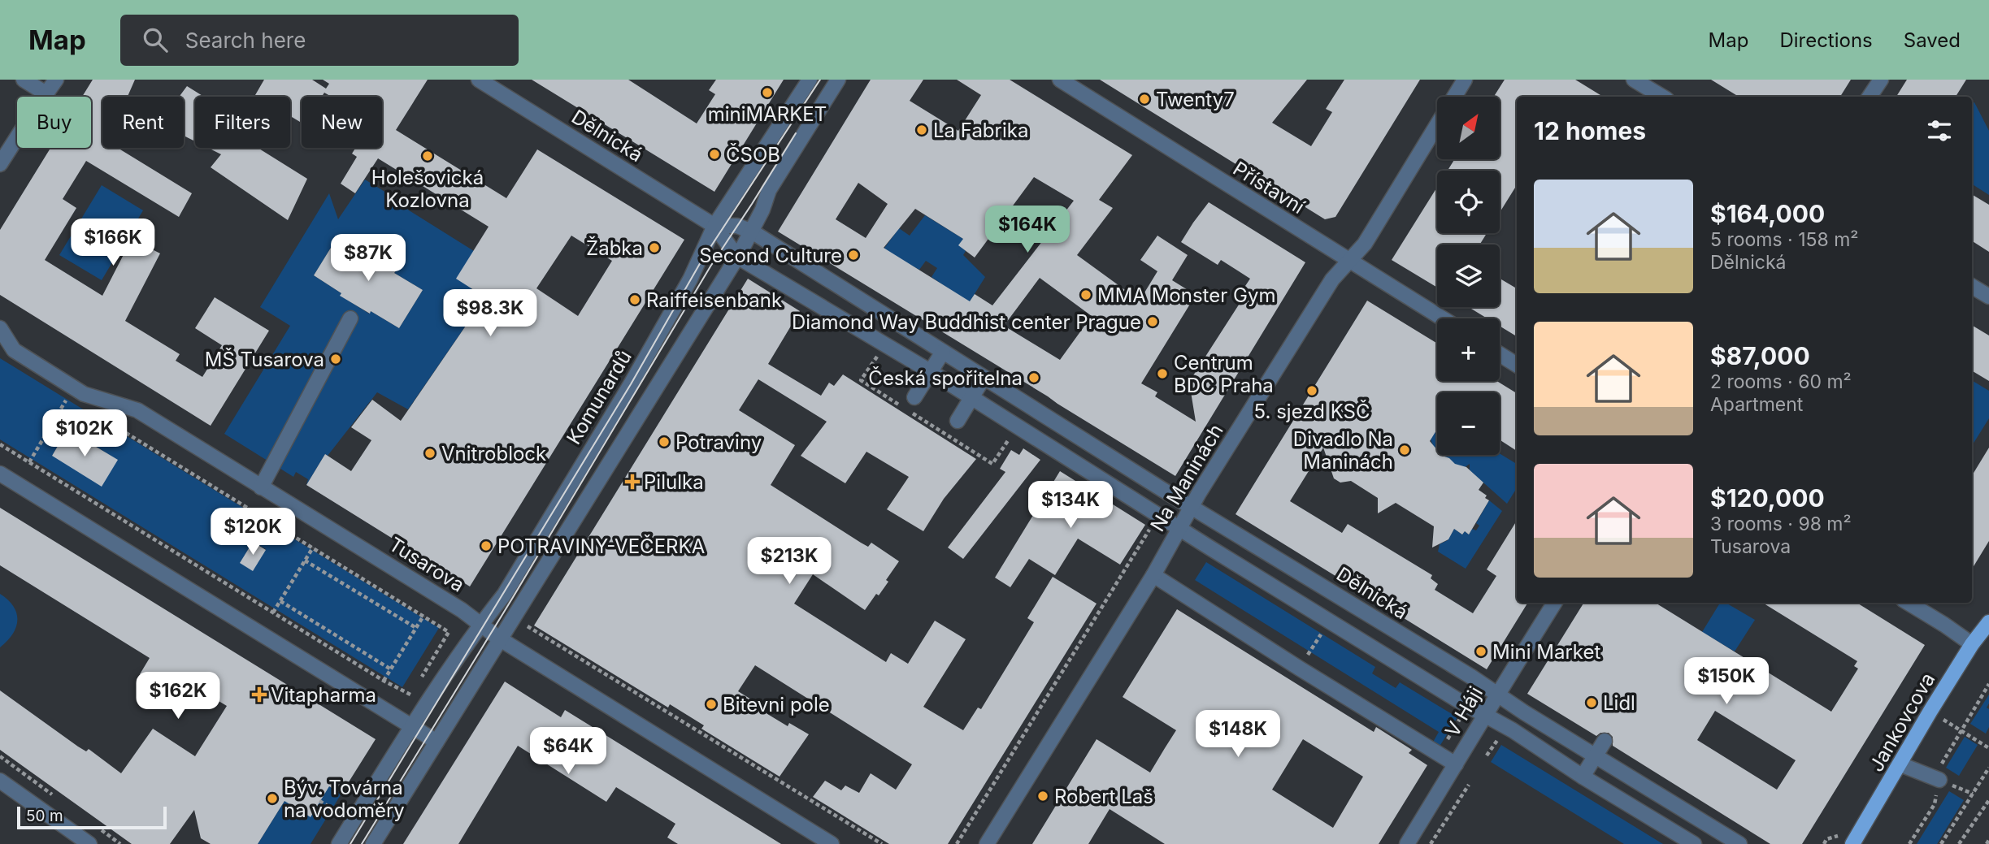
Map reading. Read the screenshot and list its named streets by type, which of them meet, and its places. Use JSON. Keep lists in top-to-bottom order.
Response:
{
  "streets": {
    "main road": ["Jankovcova"],
    "street": [
      "Dělnická",
      "Přístavní",
      "Komunardů",
      "Na Maninách",
      "Tusarova",
      "V Háji"
    ]
  },
  "crossings": [
    ["Dělnická", "Komunardů"],
    ["Dělnická", "Na Maninách"],
    ["Dělnická", "V Háji"],
    ["Přístavní", "Na Maninách"],
    ["Komunardů", "Tusarova"]
  ],
  "places": {
    "other": [
      "miniMARKET",
      "Twenty7",
      "La Fabrika",
      "ČSOB",
      "Holešovická Kozlovna",
      "Žabka",
      "Second Culture",
      "MMA Monster Gym",
      "Raiffeisenbank",
      "Diamond Way Buddhist center Prague",
      "MŠ Tusarova",
      "Centrum BDC Praha",
      "Česká spořitelna",
      "5. sjezd KSČ",
      "Potraviny",
      "Divadlo Na Maninách",
      "Vnitroblock",
      "POTRAVINY-VEČERKA",
      "Mini Market",
      "Lidl",
      "Bitevni pole",
      "Robert Laš",
      "Býv. Továrna na vodoměry"
    ],
    "health": ["Pilulka", "Vitapharma"]
  },
  "scale_bar": "50 m",
  "north": "top right",
  "page": {
    "header": "Map",
    "search": "Search here",
    "nav": ["Map", "Directions", "Saved"],
    "map_buttons": ["+", "−"],
    "chip": [
      "Buy",
      "Rent",
      "Filters",
      "New"
    ],
    "heading": "12 homes",
    "list": [
      {
        "name": "$164,000",
        "note": "5 rooms · 158 m² · Dělnická"
      },
      {
        "name": "$87,000",
        "note": "2 rooms · 60 m² · Apartment"
      },
      {
        "name": "$120,000",
        "note": "3 rooms · 98 m² · Tusarova"
      }
    ],
    "price": [
      "$164K",
      "$166K",
      "$87K",
      "$98.3K",
      "$102K",
      "$134K",
      "$120K",
      "$213K",
      "$150K",
      "$162K",
      "$148K",
      "$64K"
    ],
    "scale": "50 m"
  }
}
